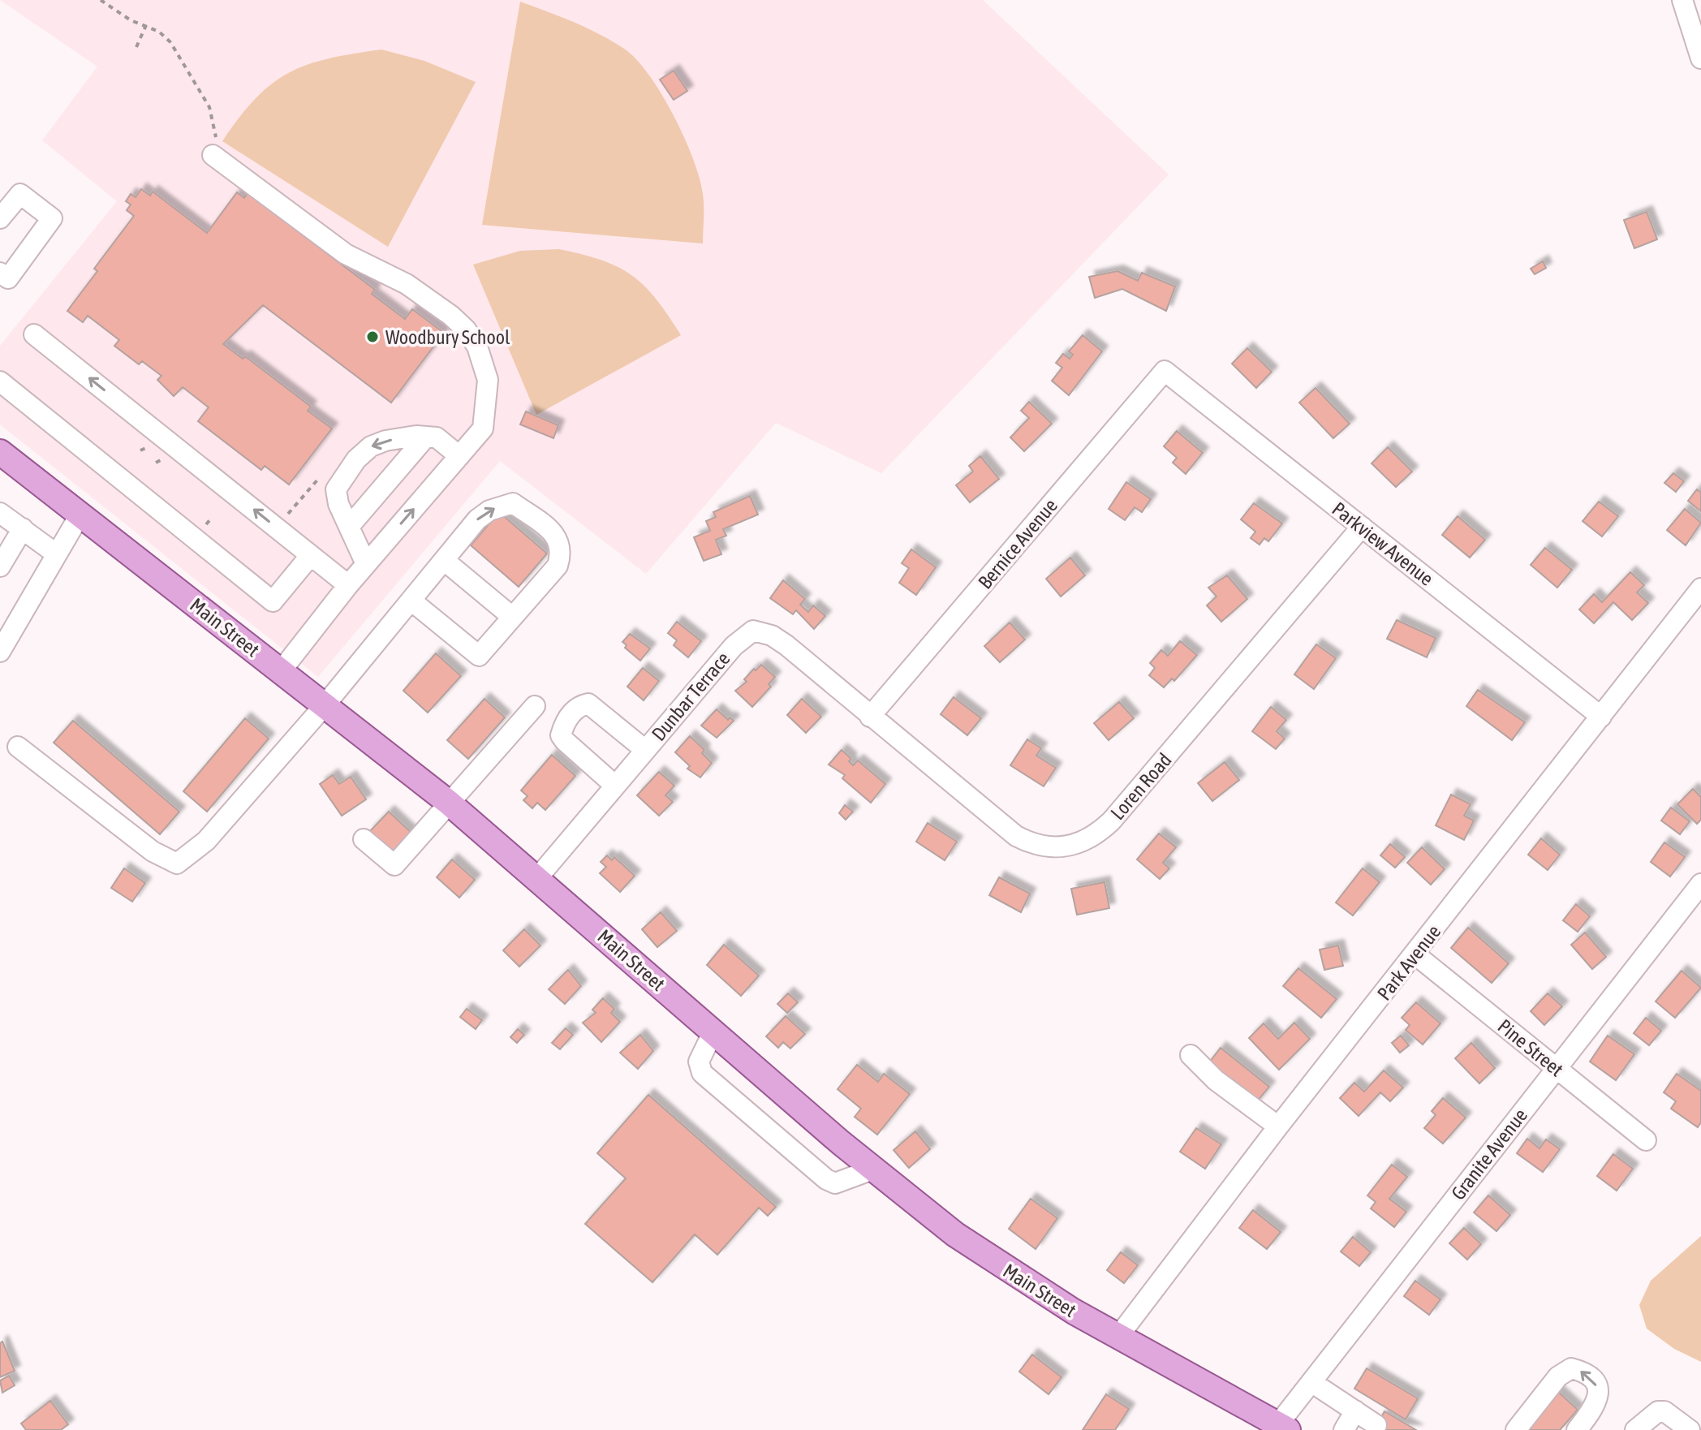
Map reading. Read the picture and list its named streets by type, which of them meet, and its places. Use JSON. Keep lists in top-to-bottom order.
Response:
{
  "streets": {
    "main road": ["Main Street"],
    "street": [
      "Bernice Avenue",
      "Parkview Avenue",
      "Dunbar Terrace",
      "Loren Road",
      "Park Avenue",
      "Pine Street",
      "Granite Avenue"
    ]
  },
  "crossings": [
    ["Bernice Avenue", "Parkview Avenue"],
    ["Bernice Avenue", "Dunbar Terrace"],
    ["Bernice Avenue", "Loren Road"],
    ["Parkview Avenue", "Loren Road"],
    ["Parkview Avenue", "Park Avenue"],
    ["Main Street", "Dunbar Terrace"],
    ["Main Street", "Park Avenue"],
    ["Main Street", "Granite Avenue"],
    ["Dunbar Terrace", "Loren Road"],
    ["Park Avenue", "Pine Street"],
    ["Pine Street", "Granite Avenue"]
  ],
  "places": ["Woodbury School"]
}
